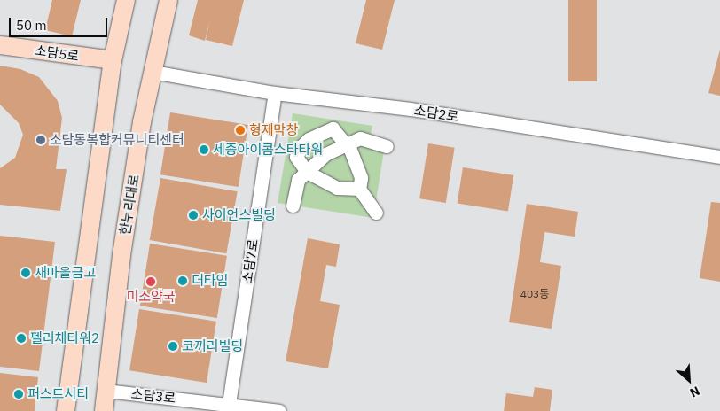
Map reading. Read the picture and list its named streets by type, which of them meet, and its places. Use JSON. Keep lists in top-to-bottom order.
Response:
{
  "streets": {
    "street": [
      "소담5로",
      "소담2로",
      "한누리대로",
      "소담7로",
      "소담3로"
    ]
  },
  "crossings": [
    ["소담2로", "한누리대로"],
    ["소담2로", "소담7로"],
    ["한누리대로", "소담3로"],
    ["소담7로", "소담3로"]
  ],
  "places": [
    "형제막창",
    "소담동복합커뮤니티센터",
    "세종아이콤스타타워",
    "사이언스빌딩",
    "새마을금고",
    "더타임",
    "미소약국",
    "펠리체타워2",
    "코끼리빌딩",
    "퍼스트시티"
  ],
  "house_numbers": ["403동"],
  "scale_bar": "50 m",
  "north": "bottom right"
}
